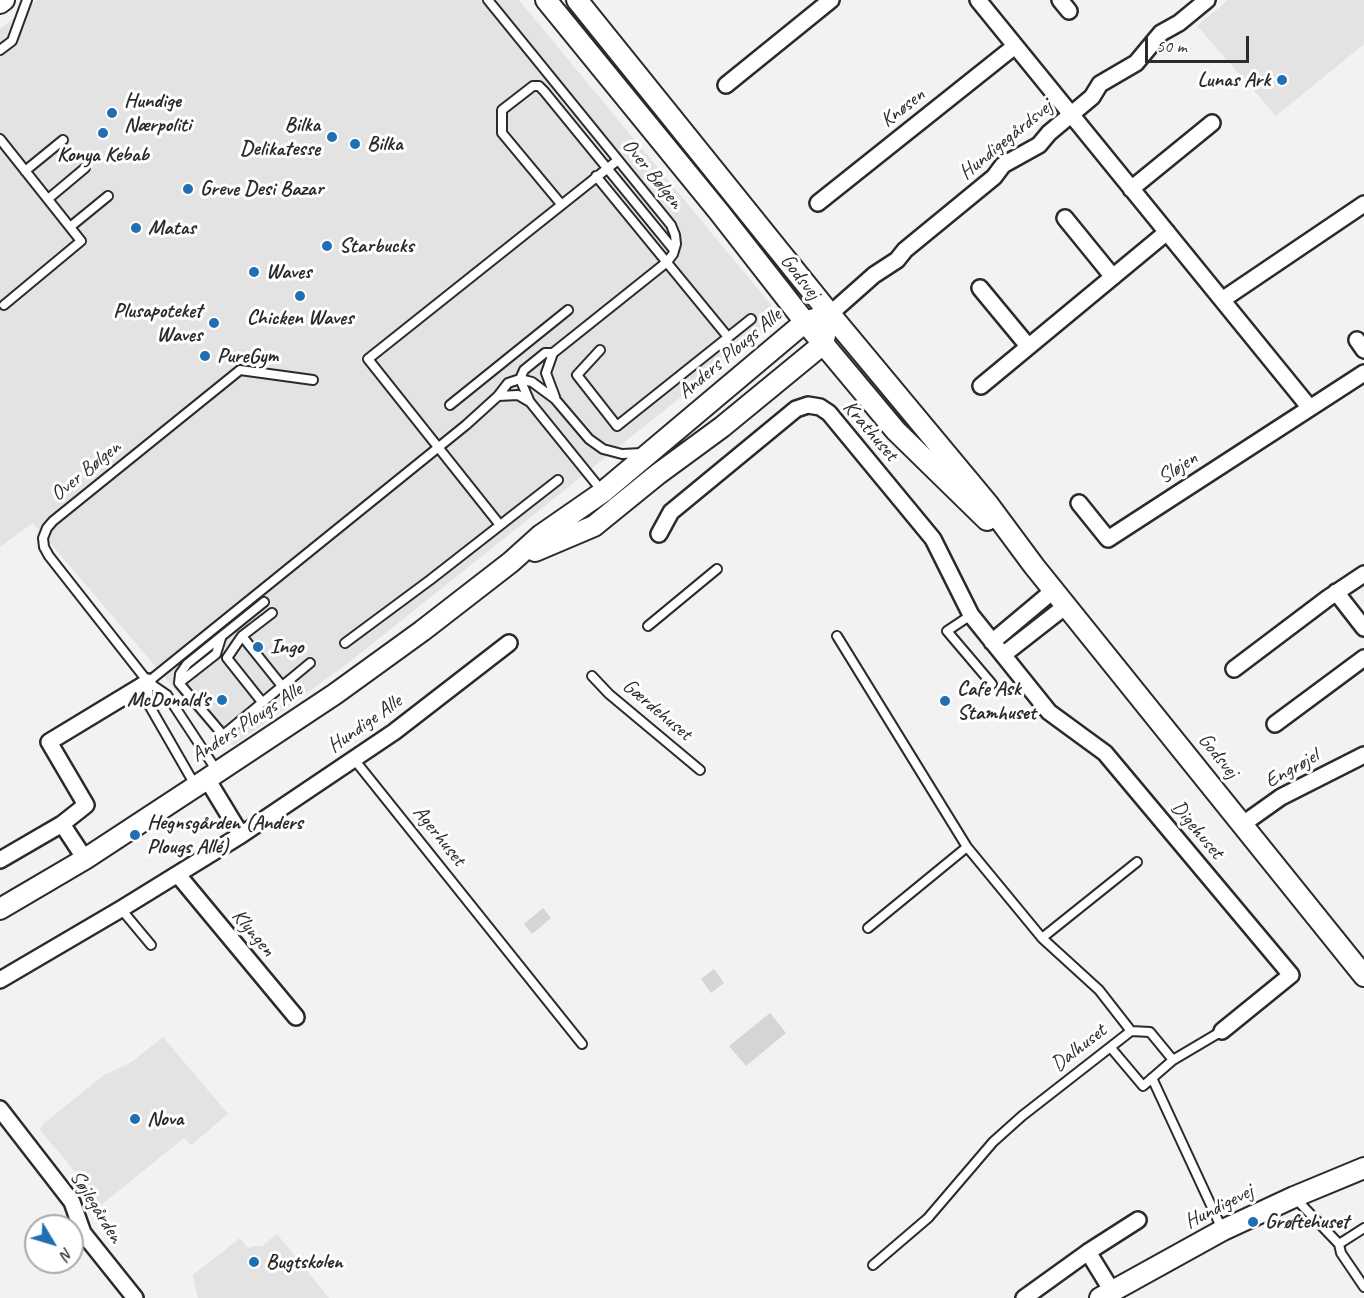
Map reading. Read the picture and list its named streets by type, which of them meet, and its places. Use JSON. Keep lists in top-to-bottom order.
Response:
{
  "streets": {
    "street": [
      "Knøsen",
      "Hundigegårdsvej",
      "Godsvej",
      "Anders Plougs Alle",
      "Krathuset",
      "Sløjen",
      "Hundige Alle",
      "Engrøjel",
      "Digehuset",
      "Klyngen",
      "Søjlegården",
      "Hundigevej"
    ],
    "lane": [
      "Over Bølgen",
      "Gærdehuset",
      "Agerhuset",
      "Dalhuset"
    ]
  },
  "crossings": [
    ["Hundigegårdsvej", "Godsvej"],
    ["Hundigegårdsvej", "Anders Plougs Alle"],
    ["Over Bølgen", "Anders Plougs Alle"],
    ["Godsvej", "Anders Plougs Alle"],
    ["Godsvej", "Engrøjel"],
    ["Krathuset", "Digehuset"],
    ["Hundige Alle", "Agerhuset"],
    ["Hundige Alle", "Klyngen"]
  ],
  "places": [
    "Lunas Ark",
    "Hundige Nærpoliti",
    "Konya Kebab",
    "Bilka Delikatesse",
    "Bilka",
    "Greve Desi Bazar",
    "Matas",
    "Starbucks",
    "Waves",
    "Chicken Waves",
    "Plusapoteket Waves",
    "PureGym",
    "Ingo",
    "McDonald's",
    "Cafe Ask Stamhuset",
    "Hegnsgården (Anders Plougs Allé)",
    "Nova",
    "Grøftehuset",
    "Bugtskolen"
  ],
  "scale_bar": "50 m",
  "north": "bottom right"
}
